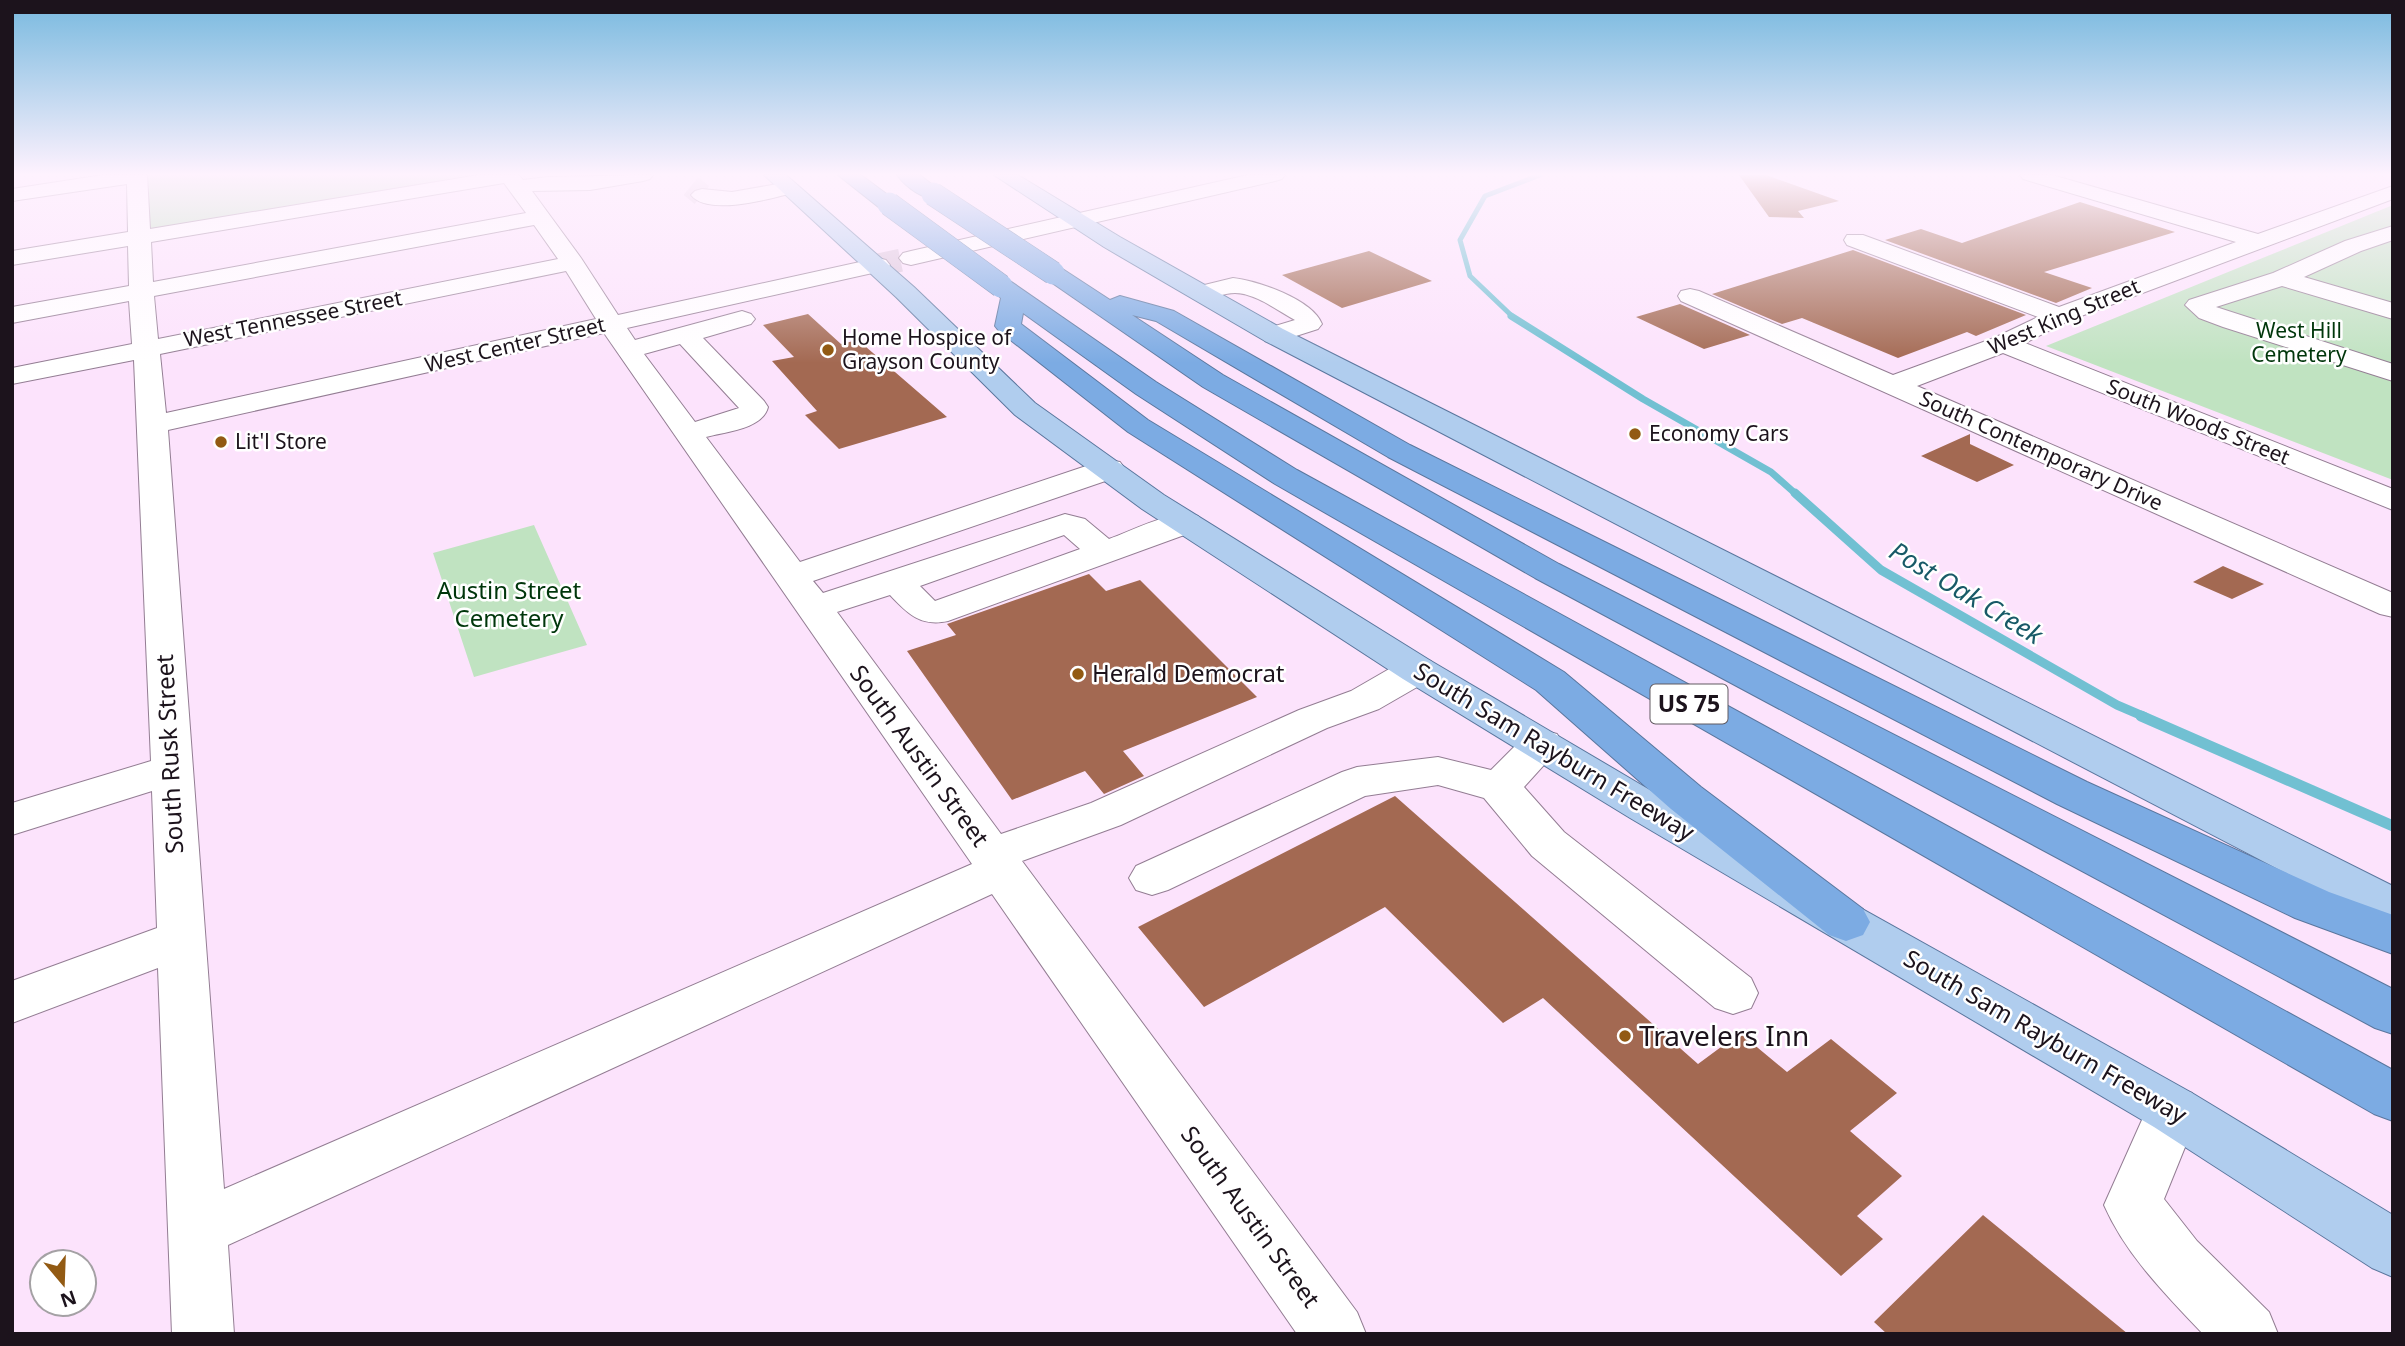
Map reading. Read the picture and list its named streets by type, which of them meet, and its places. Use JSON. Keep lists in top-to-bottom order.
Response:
{
  "streets": {
    "highway": ["US 75"],
    "main road": ["South Sam Rayburn Freeway"],
    "street": [
      "West King Street",
      "West Tennessee Street",
      "West Center Street",
      "South Woods Street",
      "South Contemporary Drive",
      "South Rusk Street",
      "South Austin Street"
    ]
  },
  "crossings": [
    ["West King Street", "South Woods Street"],
    ["West King Street", "South Contemporary Drive"],
    ["West Tennessee Street", "South Rusk Street"],
    ["West Tennessee Street", "South Austin Street"],
    ["West Center Street", "South Sam Rayburn Freeway"],
    ["West Center Street", "South Rusk Street"],
    ["West Center Street", "South Austin Street"]
  ],
  "water": ["Post Oak Creek"],
  "parks": ["West Hill Cemetery", "Austin Street Cemetery"],
  "places": [
    "Home Hospice of Grayson County",
    "Economy Cars",
    "Lit'l Store",
    "Herald Democrat",
    "Travelers Inn"
  ],
  "north": "bottom"
}
